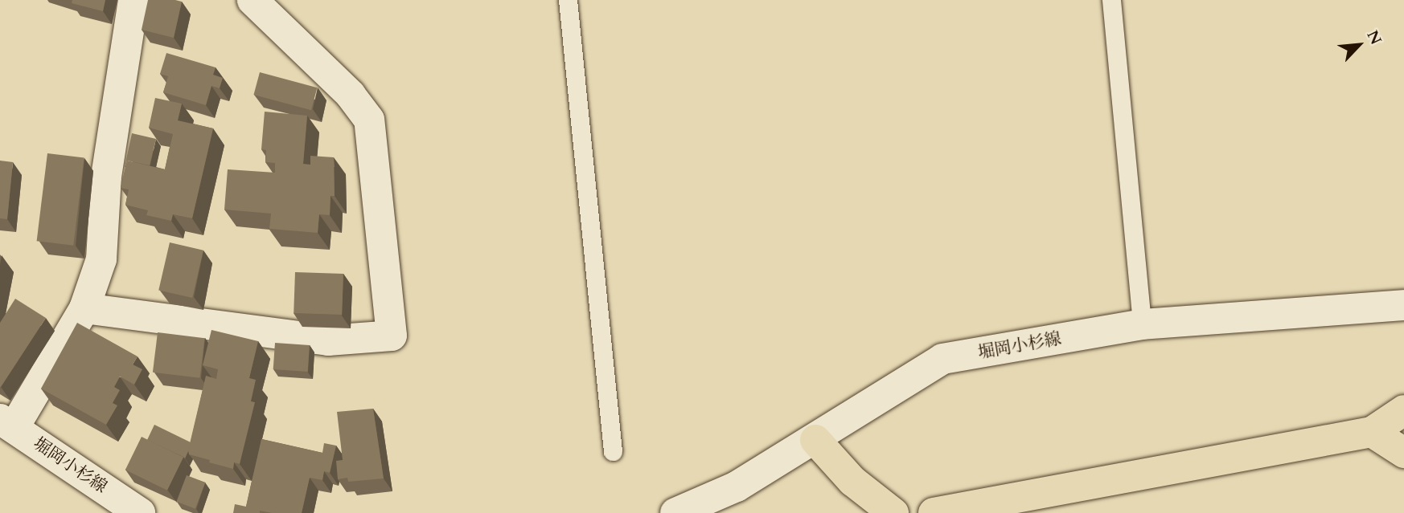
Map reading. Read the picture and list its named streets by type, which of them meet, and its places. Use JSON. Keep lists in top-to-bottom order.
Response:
{
  "streets": {
    "street": ["堀岡小杉線"]
  },
  "north": "top right"
}
